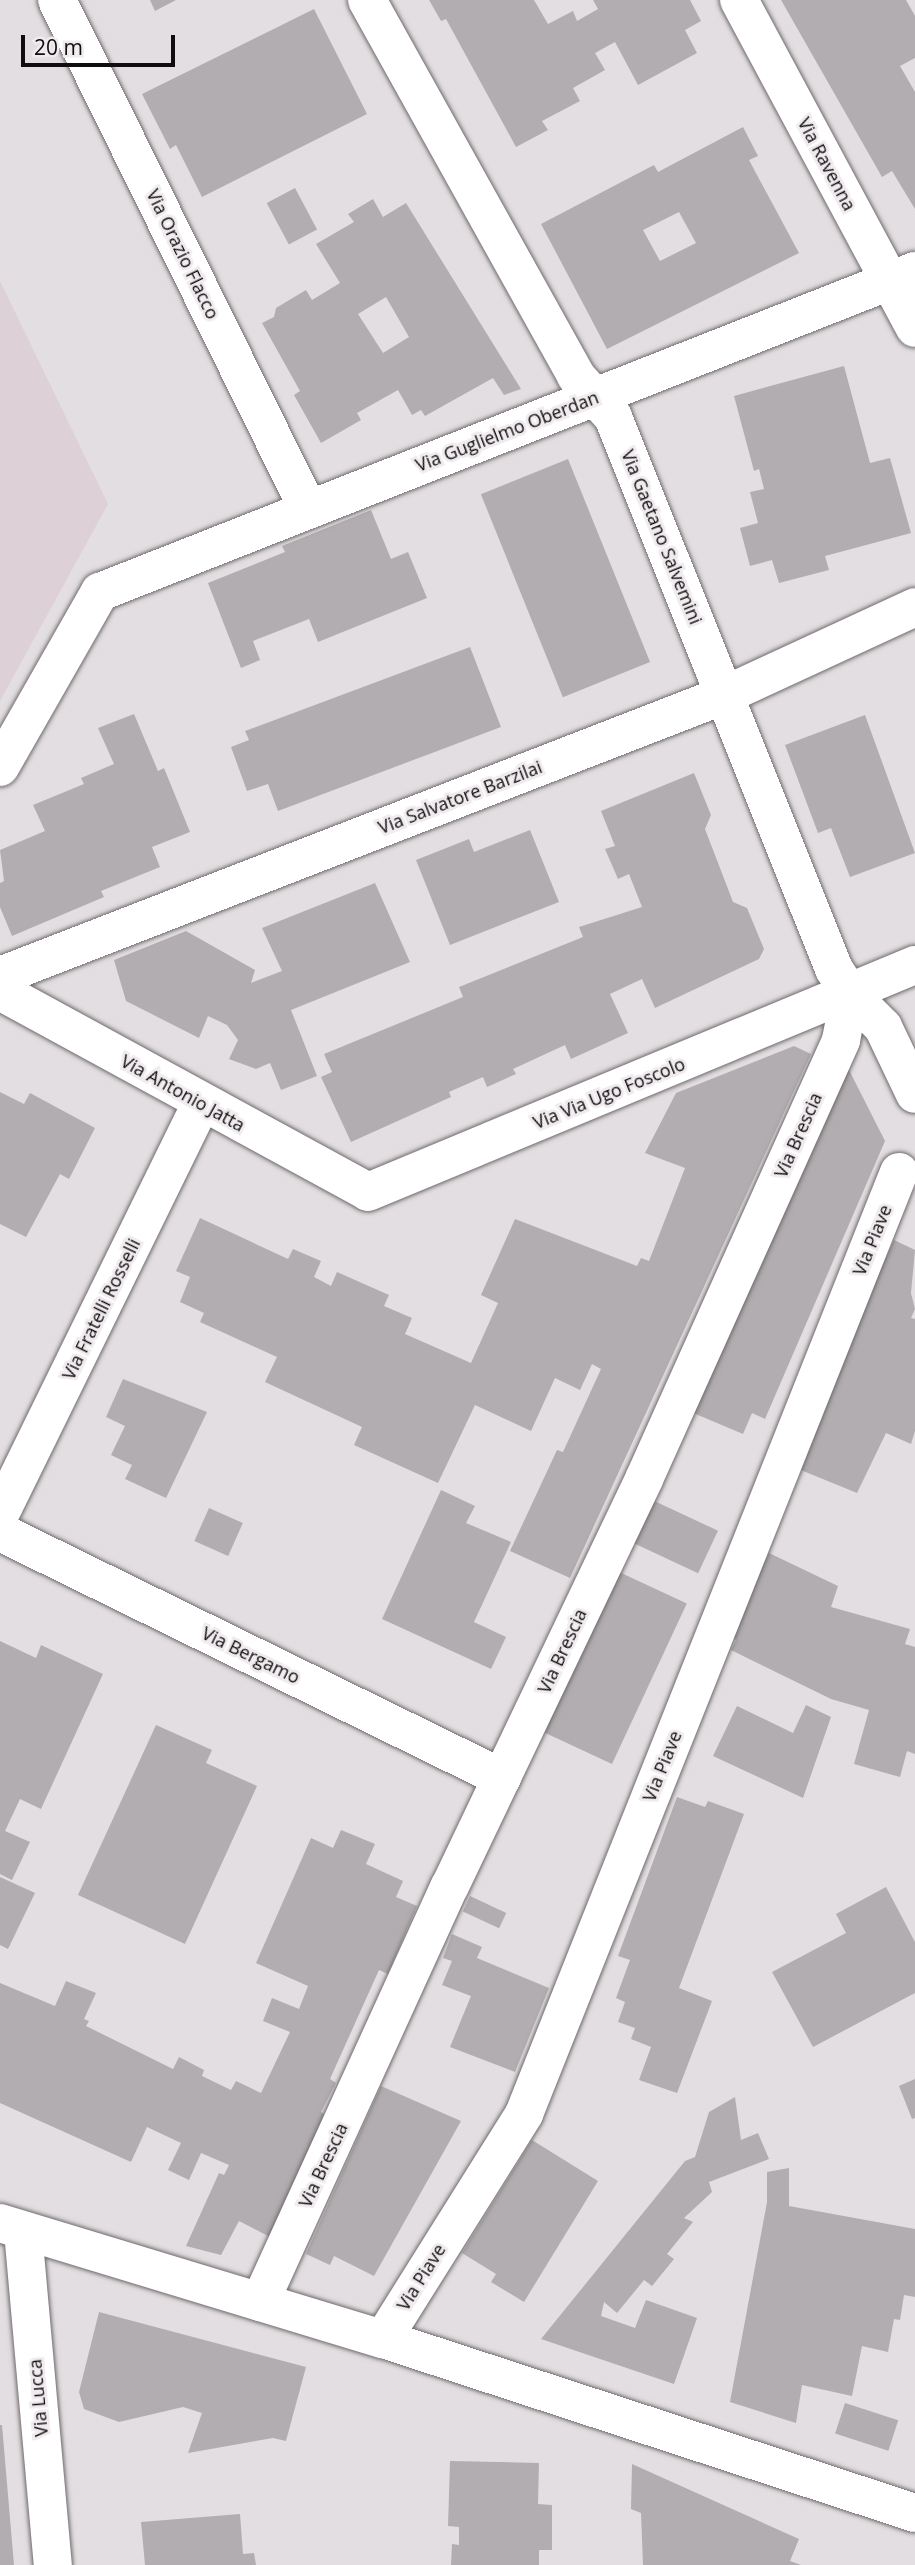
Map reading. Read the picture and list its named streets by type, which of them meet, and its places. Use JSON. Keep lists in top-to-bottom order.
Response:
{
  "streets": {
    "street": [
      "Via Ravenna",
      "Via Orazio Flacco",
      "Via Guglielmo Oberdan",
      "Via Gaetano Salvemini",
      "Via Salvatore Barzilai",
      "Via Antonio Jatta",
      "Via Via Ugo Foscolo",
      "Via Brescia",
      "Via Piave",
      "Via Fratelli Rosselli",
      "Via Bergamo",
      "Via Lucca"
    ]
  },
  "crossings": [
    ["Via Ravenna", "Via Guglielmo Oberdan"],
    ["Via Orazio Flacco", "Via Guglielmo Oberdan"],
    ["Via Guglielmo Oberdan", "Via Gaetano Salvemini"],
    ["Via Gaetano Salvemini", "Via Salvatore Barzilai"],
    ["Via Gaetano Salvemini", "Via Via Ugo Foscolo"],
    ["Via Gaetano Salvemini", "Via Brescia"],
    ["Via Antonio Jatta", "Via Via Ugo Foscolo"],
    ["Via Antonio Jatta", "Via Fratelli Rosselli"],
    ["Via Via Ugo Foscolo", "Via Brescia"],
    ["Via Brescia", "Via Bergamo"]
  ],
  "scale_bar": "20 m"
}
